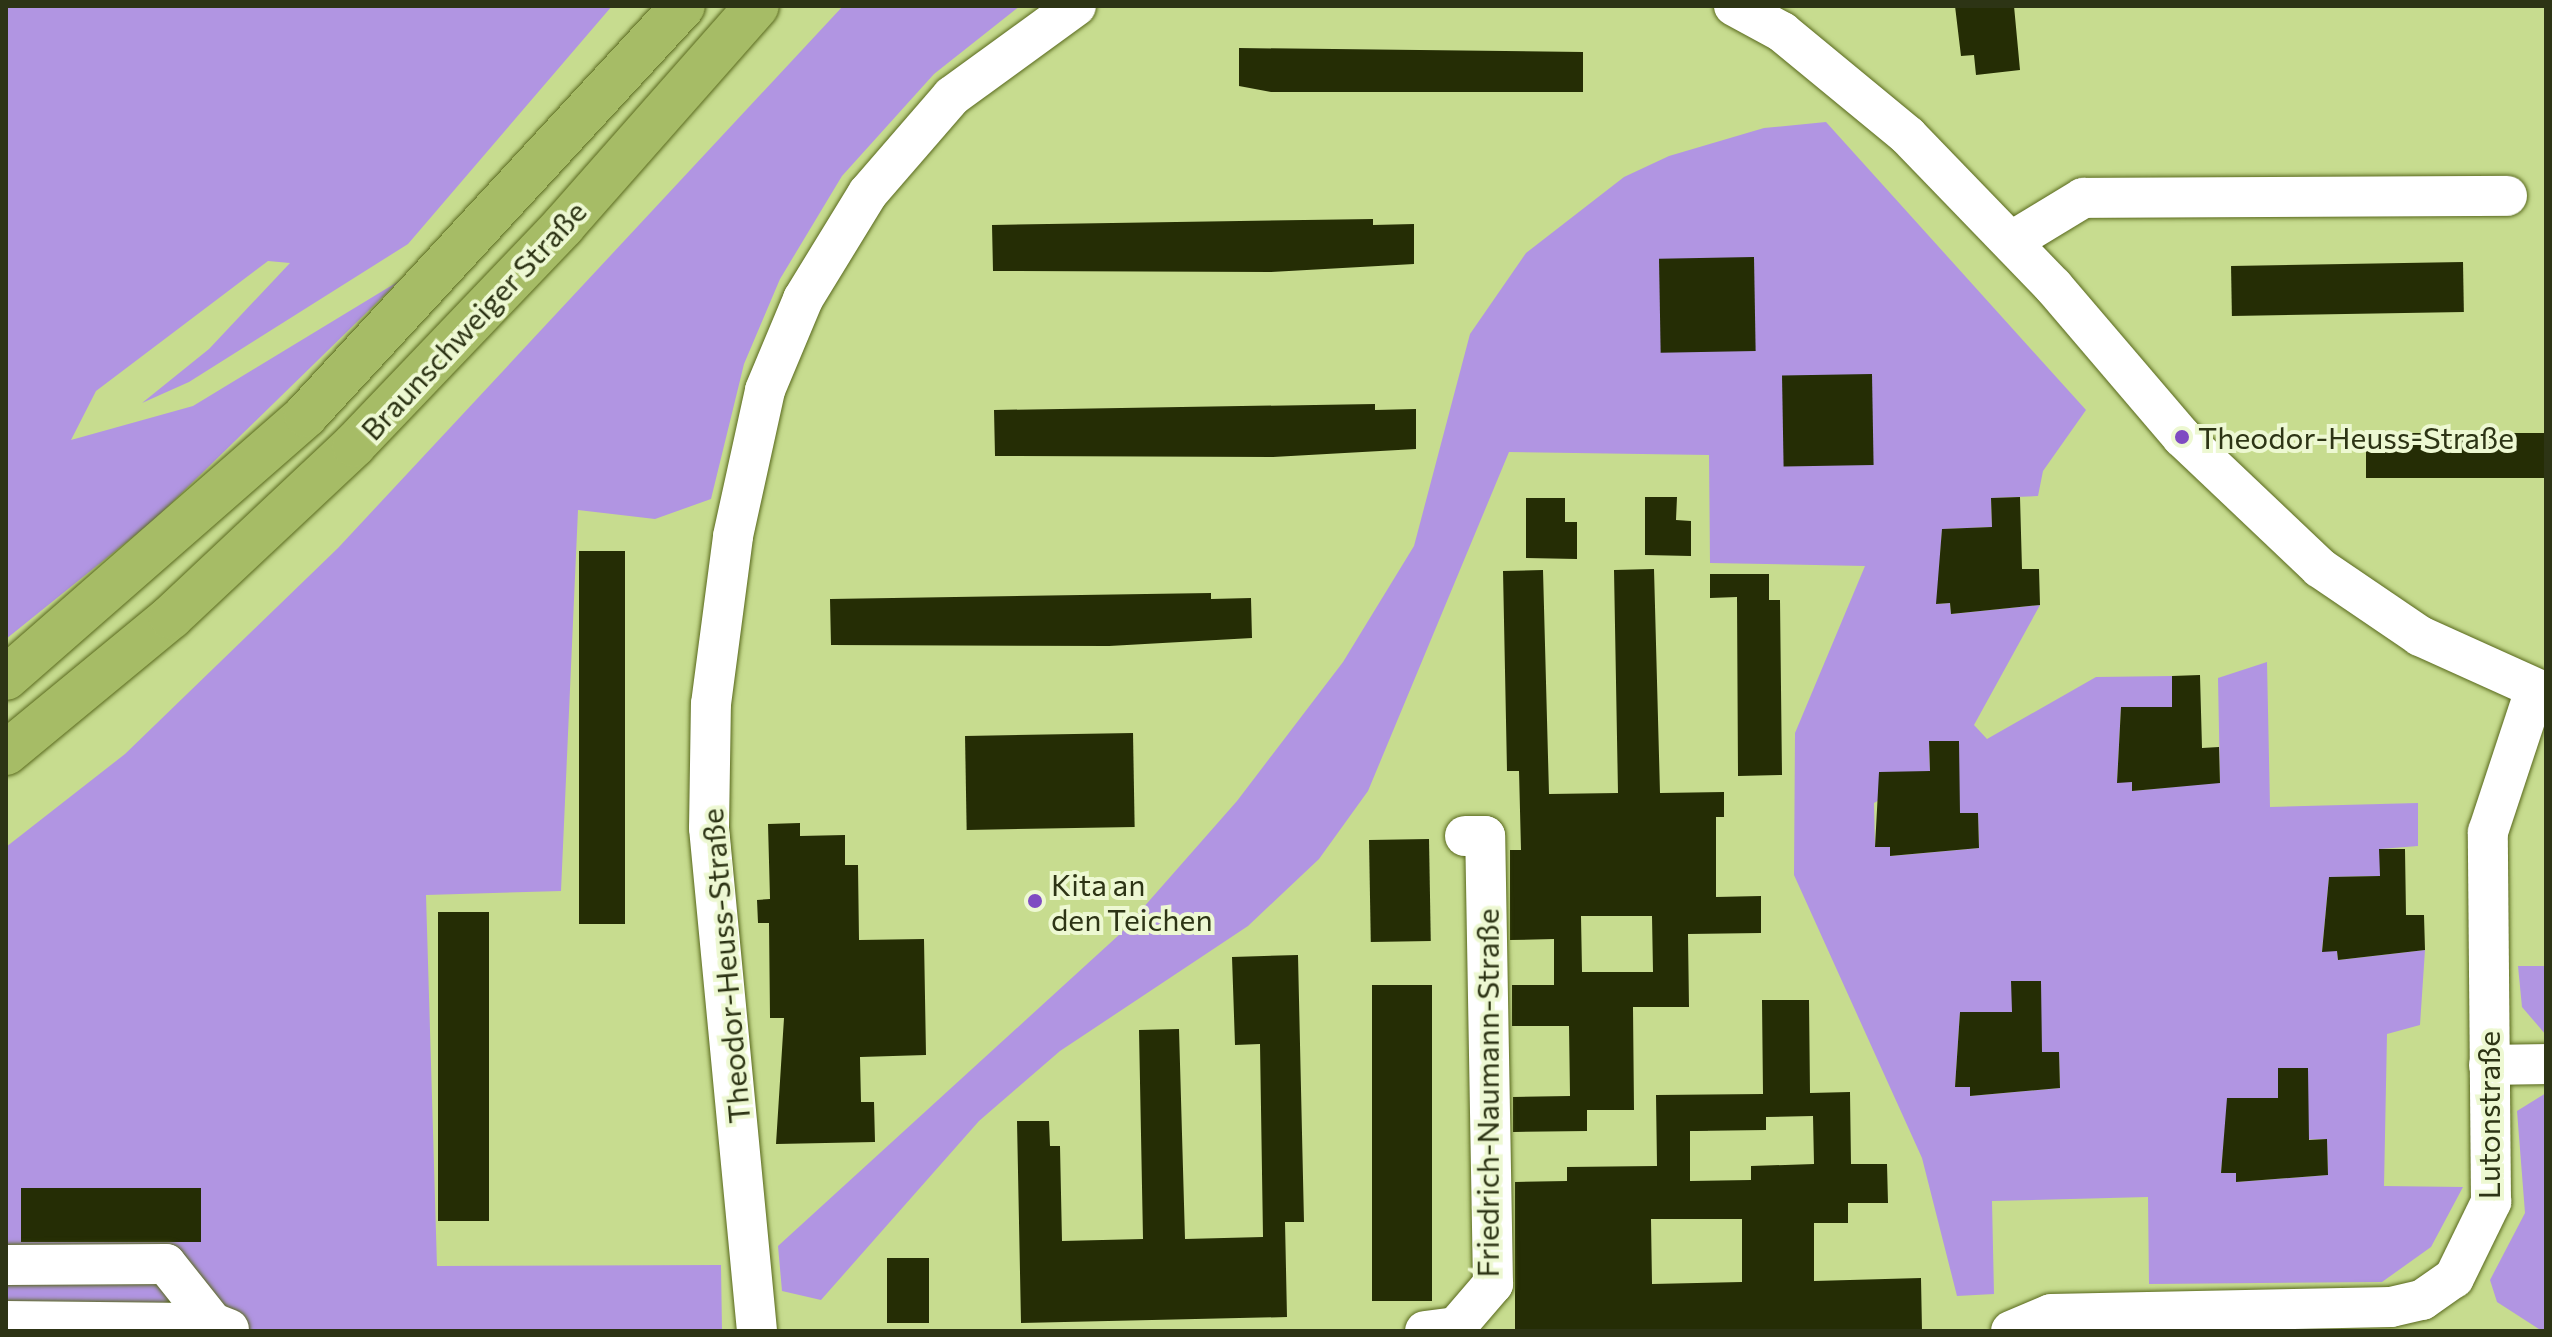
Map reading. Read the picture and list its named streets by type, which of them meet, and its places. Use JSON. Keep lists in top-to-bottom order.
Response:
{
  "streets": {
    "highway": ["Braunschweiger Straße"],
    "street": ["Theodor-Heuss-Straße", "Friedrich-Naumann-Straße", "Lutonstraße"]
  },
  "places": ["Theodor-Heuss-Straße", "Kita an den Teichen"]
}
